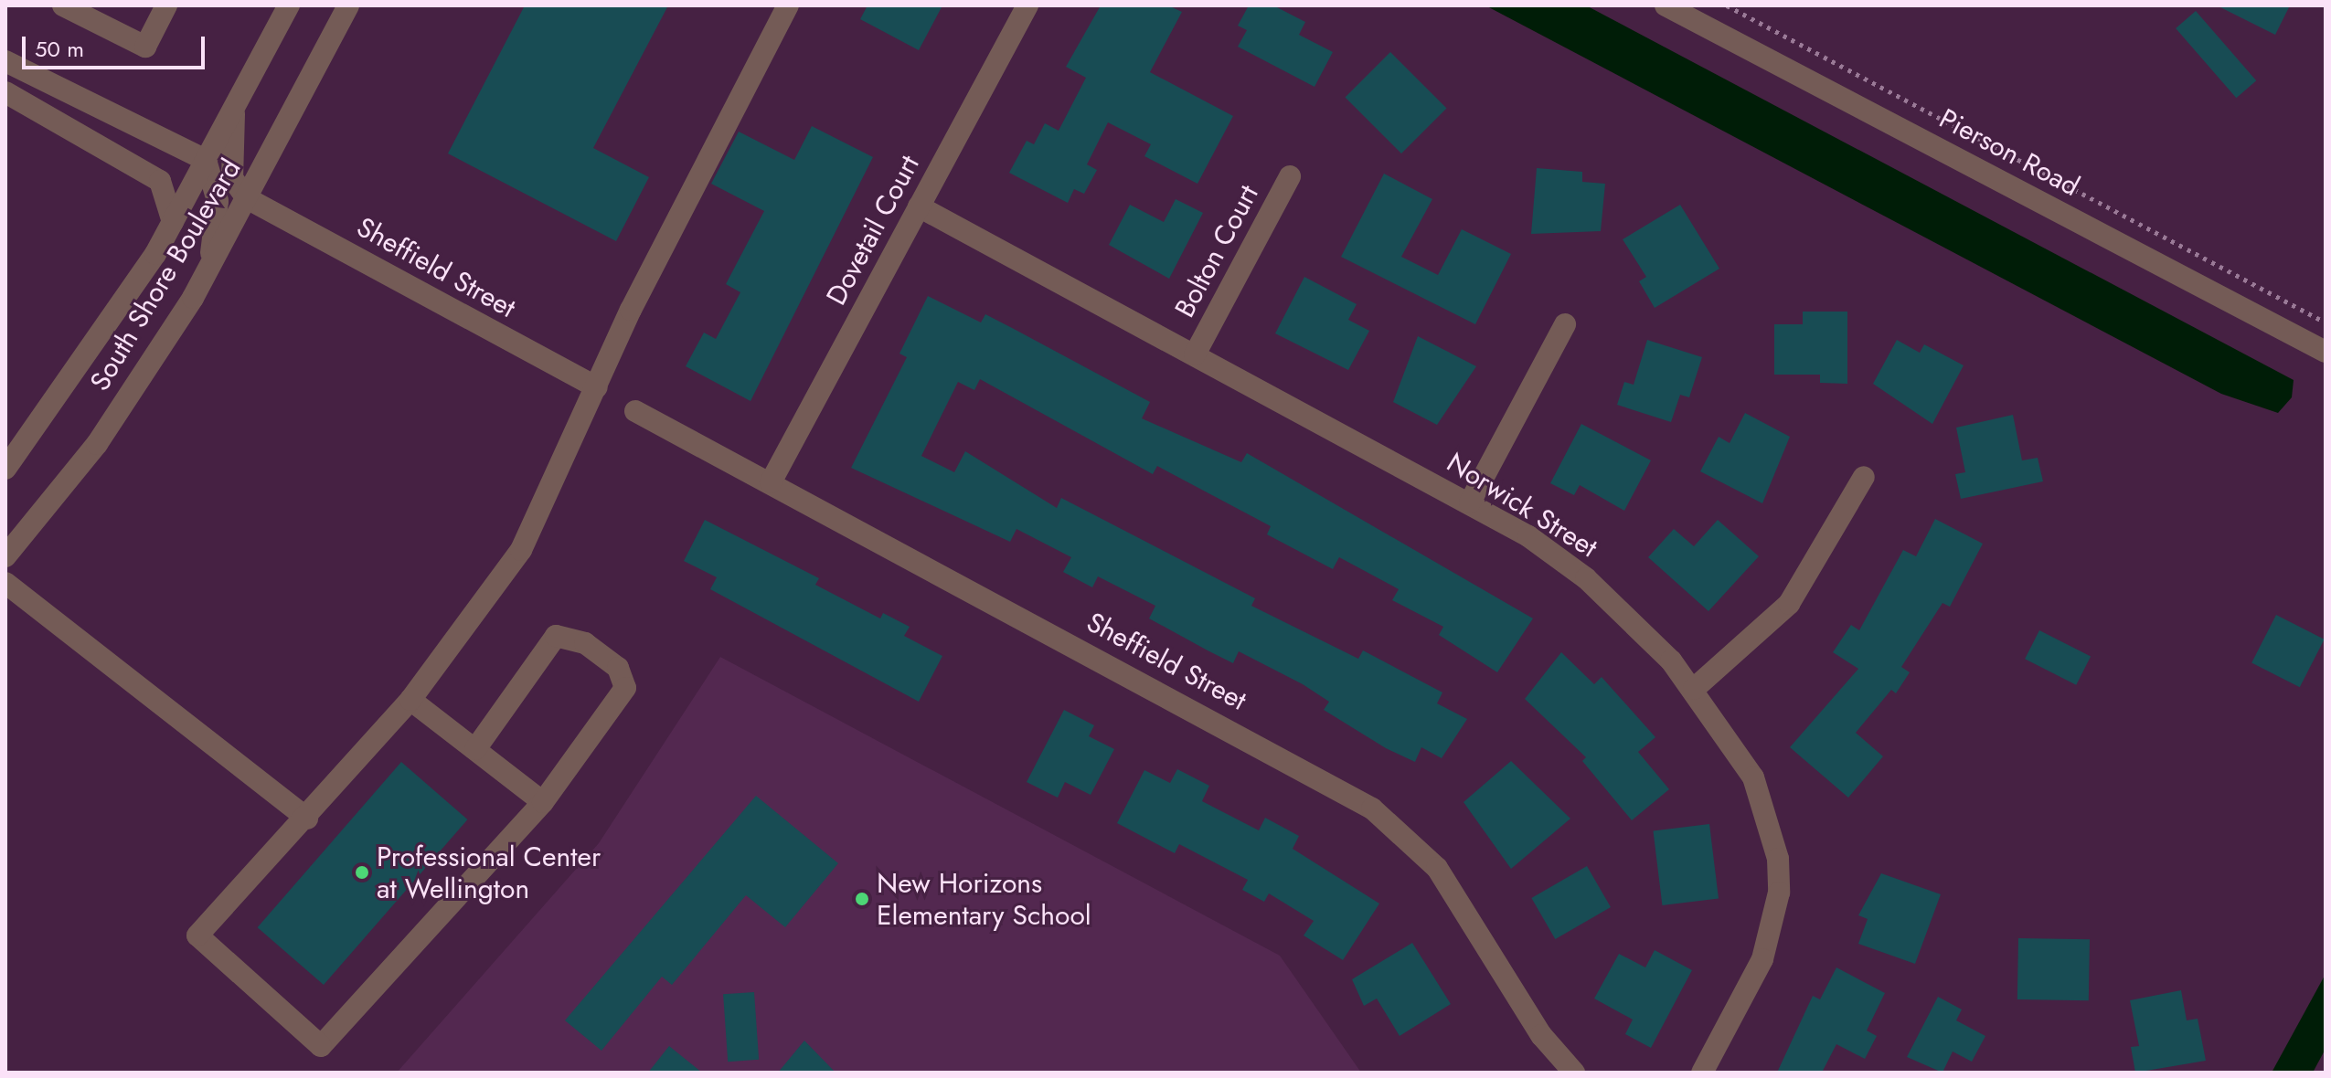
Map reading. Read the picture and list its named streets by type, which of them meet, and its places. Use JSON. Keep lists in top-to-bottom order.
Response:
{
  "streets": {
    "street": [
      "Pierson Road",
      "Dovetail Court",
      "Bolton Court",
      "Sheffield Street",
      "South Shore Boulevard",
      "Norwick Street"
    ]
  },
  "crossings": [
    ["Dovetail Court", "Sheffield Street"],
    ["Dovetail Court", "Norwick Street"],
    ["Bolton Court", "Norwick Street"],
    ["Sheffield Street", "South Shore Boulevard"]
  ],
  "places": ["Professional Center at Wellington", "New Horizons Elementary School"],
  "scale_bar": "50 m"
}
